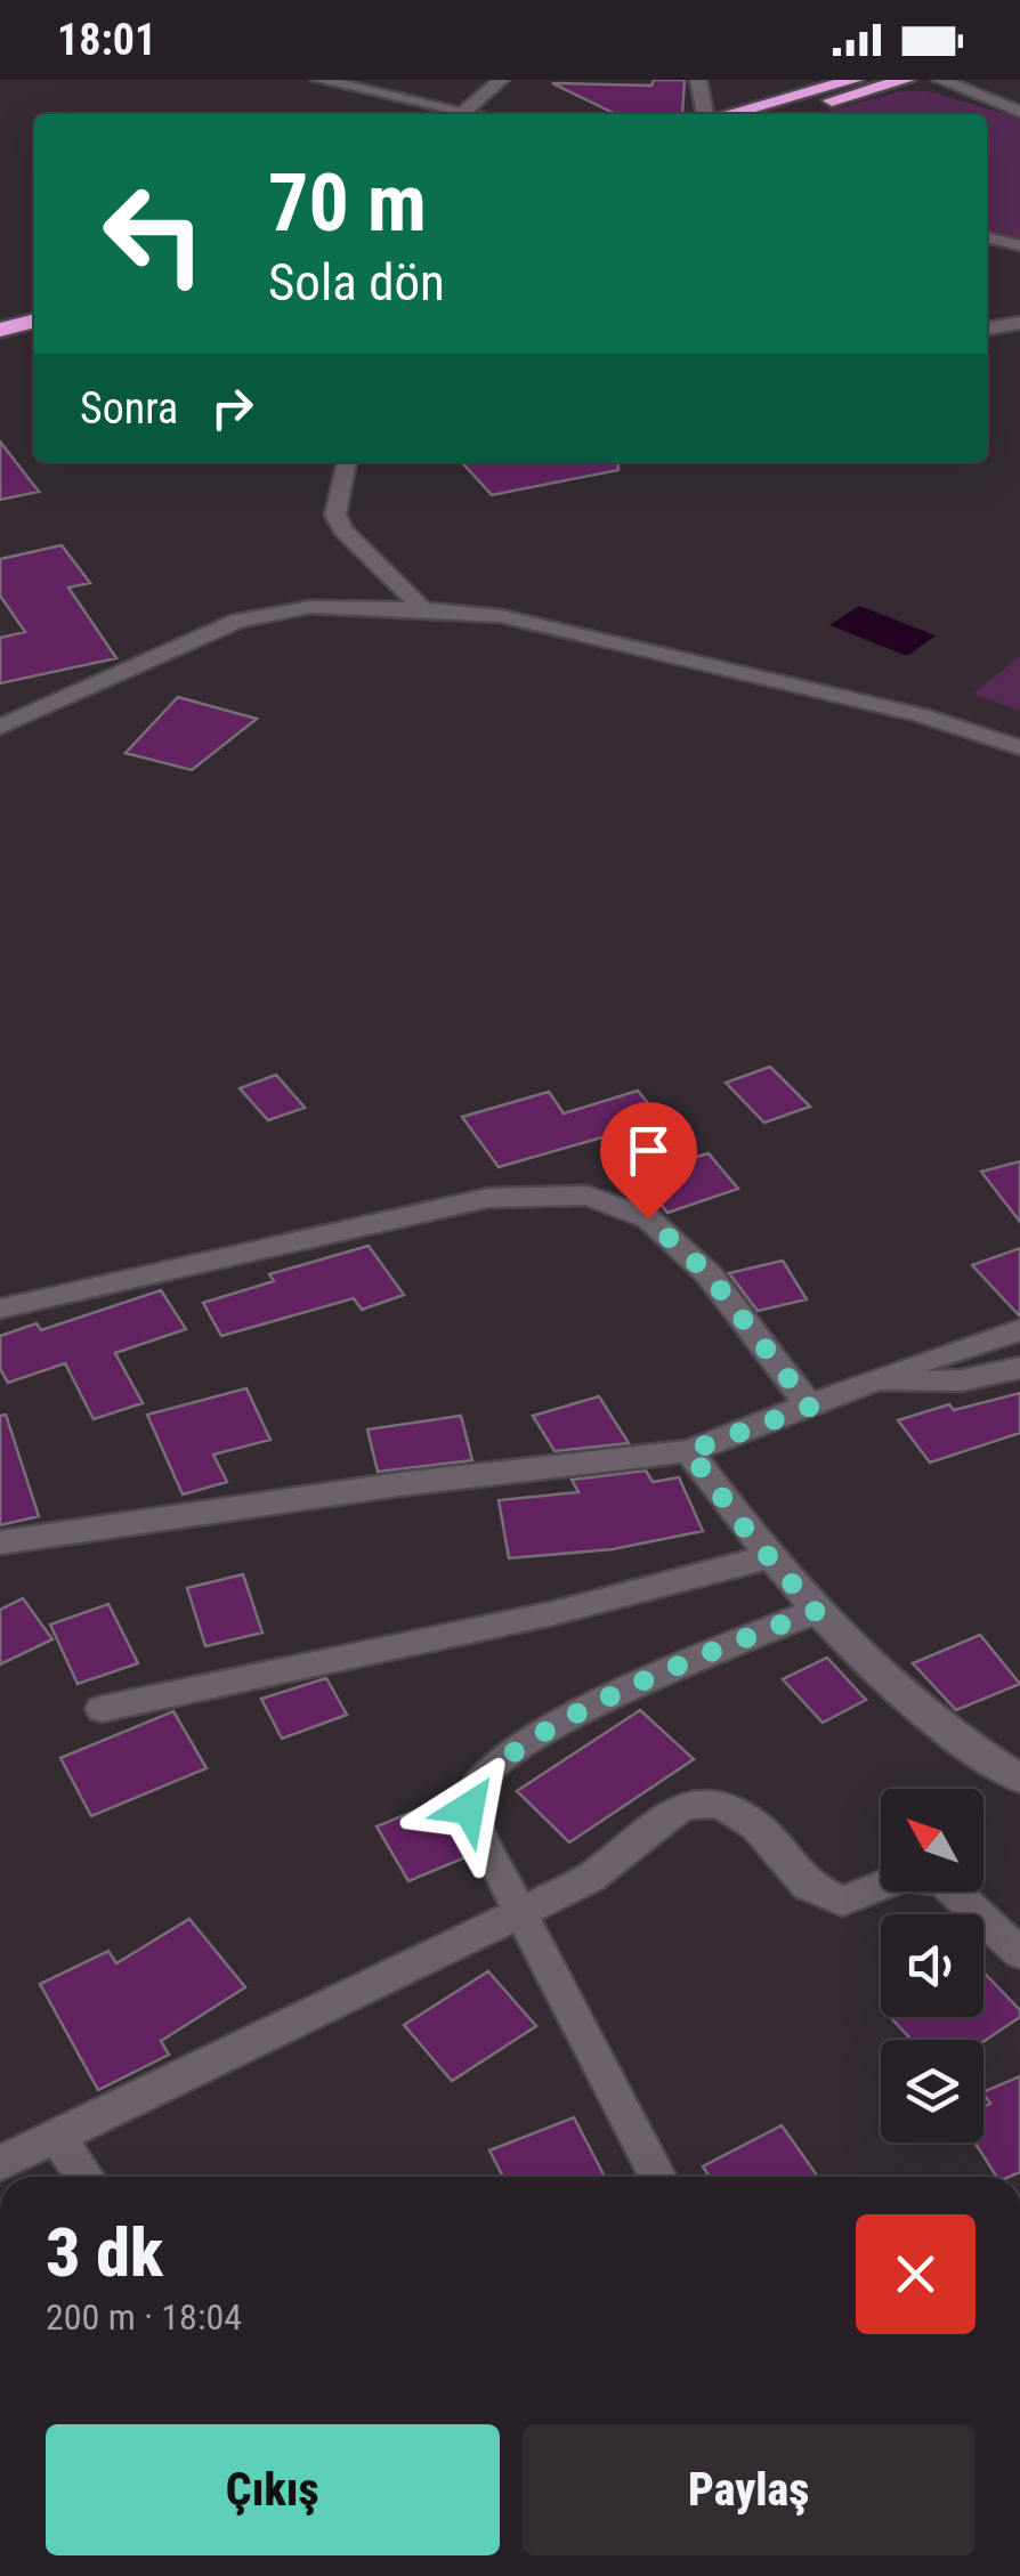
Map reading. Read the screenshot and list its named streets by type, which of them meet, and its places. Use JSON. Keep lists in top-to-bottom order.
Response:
{
  "north": "top left",
  "page": {
    "status": "18:01",
    "turn": ["70 m", "Sola dön"],
    "then": "Sonra",
    "heading": ["3 dk", "200 m · 18:04"],
    "buttons": ["Çıkış", "Paylaş"]
  }
}
